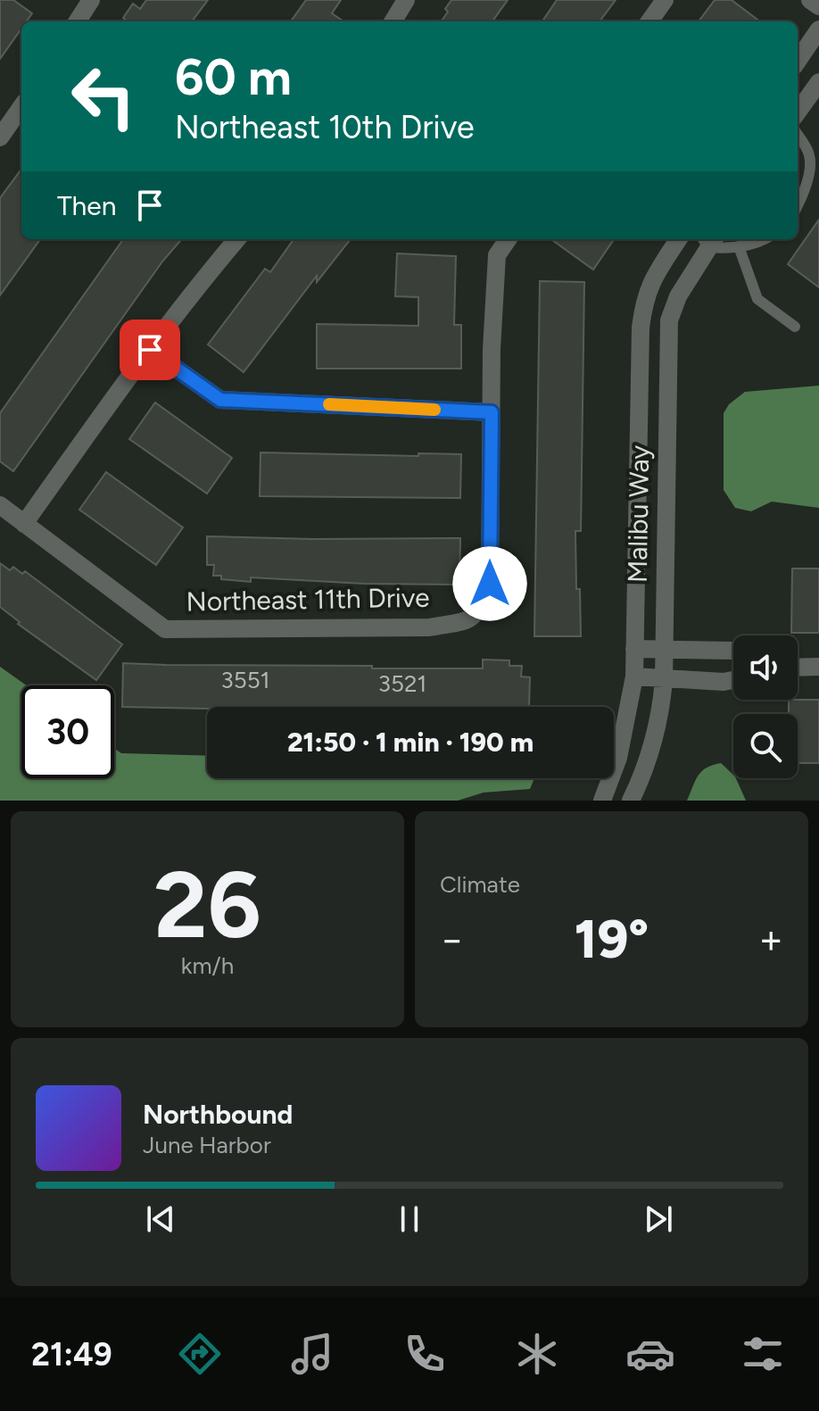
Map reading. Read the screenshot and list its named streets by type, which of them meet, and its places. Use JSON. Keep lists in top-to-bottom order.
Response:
{
  "streets": {
    "street": ["Malibu Way", "Northeast 11th Drive"]
  },
  "house_numbers": ["3551", "3521"],
  "page": {
    "turn": ["60 m", "Northeast 10th Drive"],
    "then": "Then",
    "limit": "30",
    "trip": "21:50 · 1 min · 190 m",
    "tile": [
      ["26", "km/h"],
      "Climate"
    ],
    "heat": ["−", "19°", "+"],
    "song": ["Northbound", "June Harbor"],
    "tabs": "21:49"
  }
}
